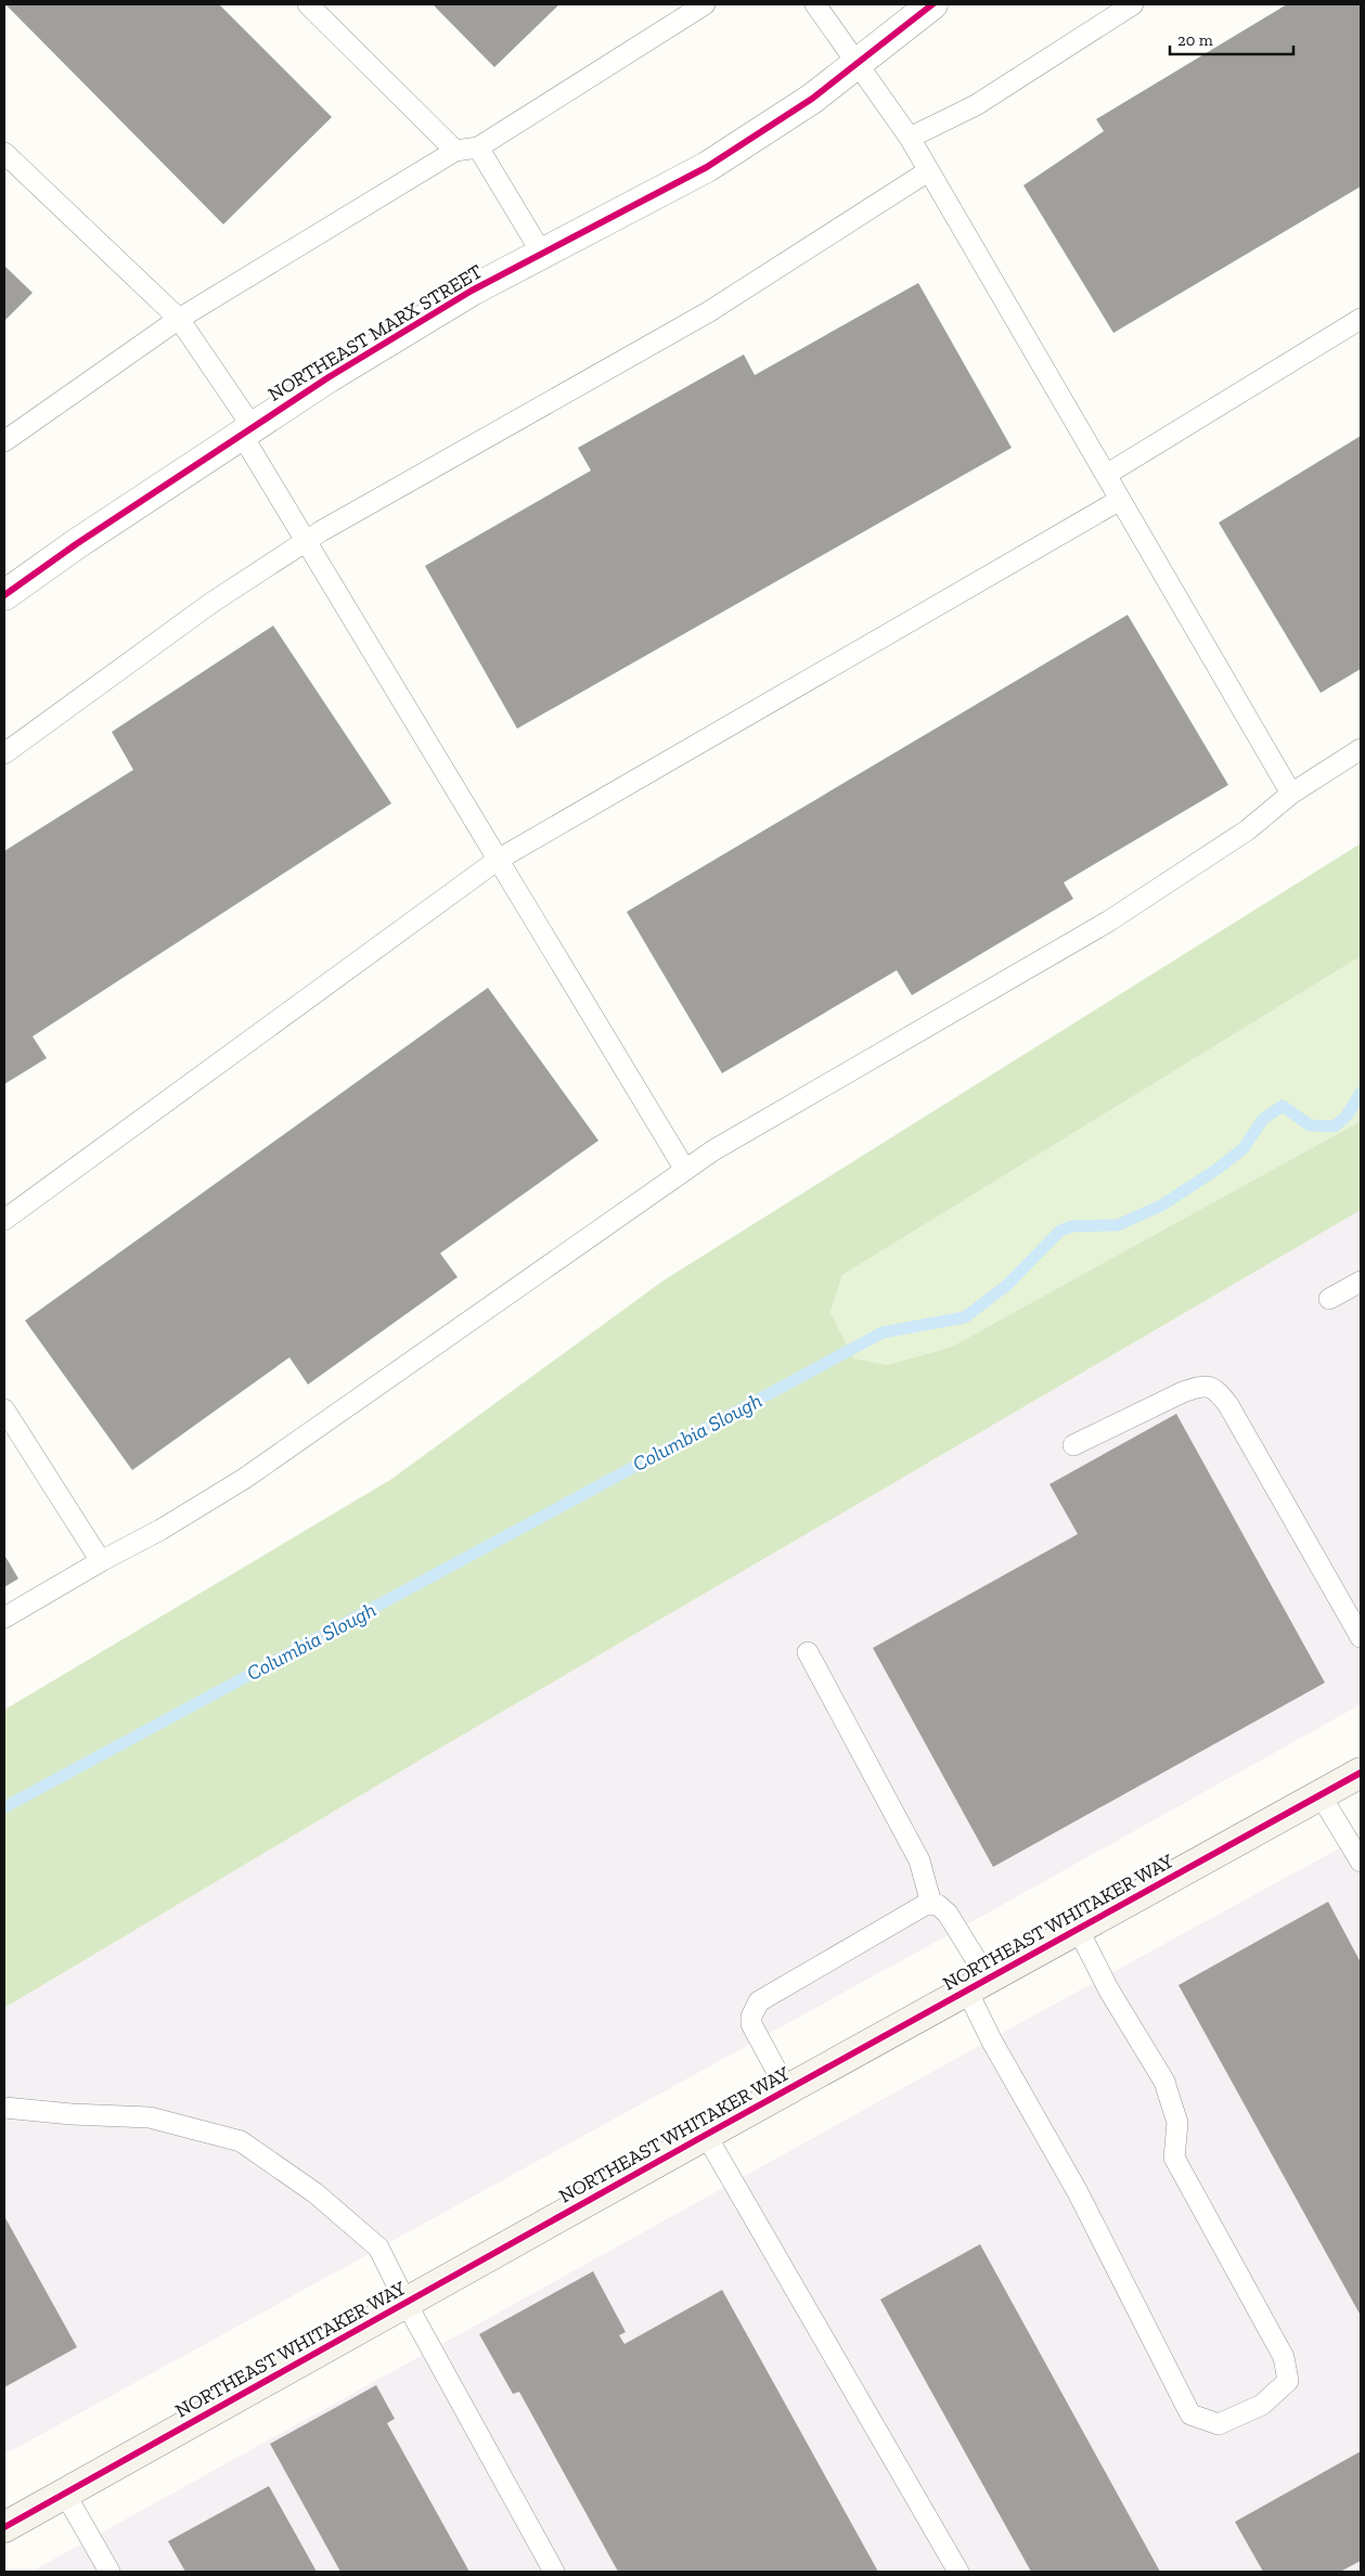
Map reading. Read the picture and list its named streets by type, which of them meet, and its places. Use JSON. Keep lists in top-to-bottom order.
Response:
{
  "streets": {
    "street": ["NORTHEAST MARX STREET", "NORTHEAST WHITAKER WAY"]
  },
  "water": ["Columbia Slough"],
  "scale_bar": "20 m"
}
